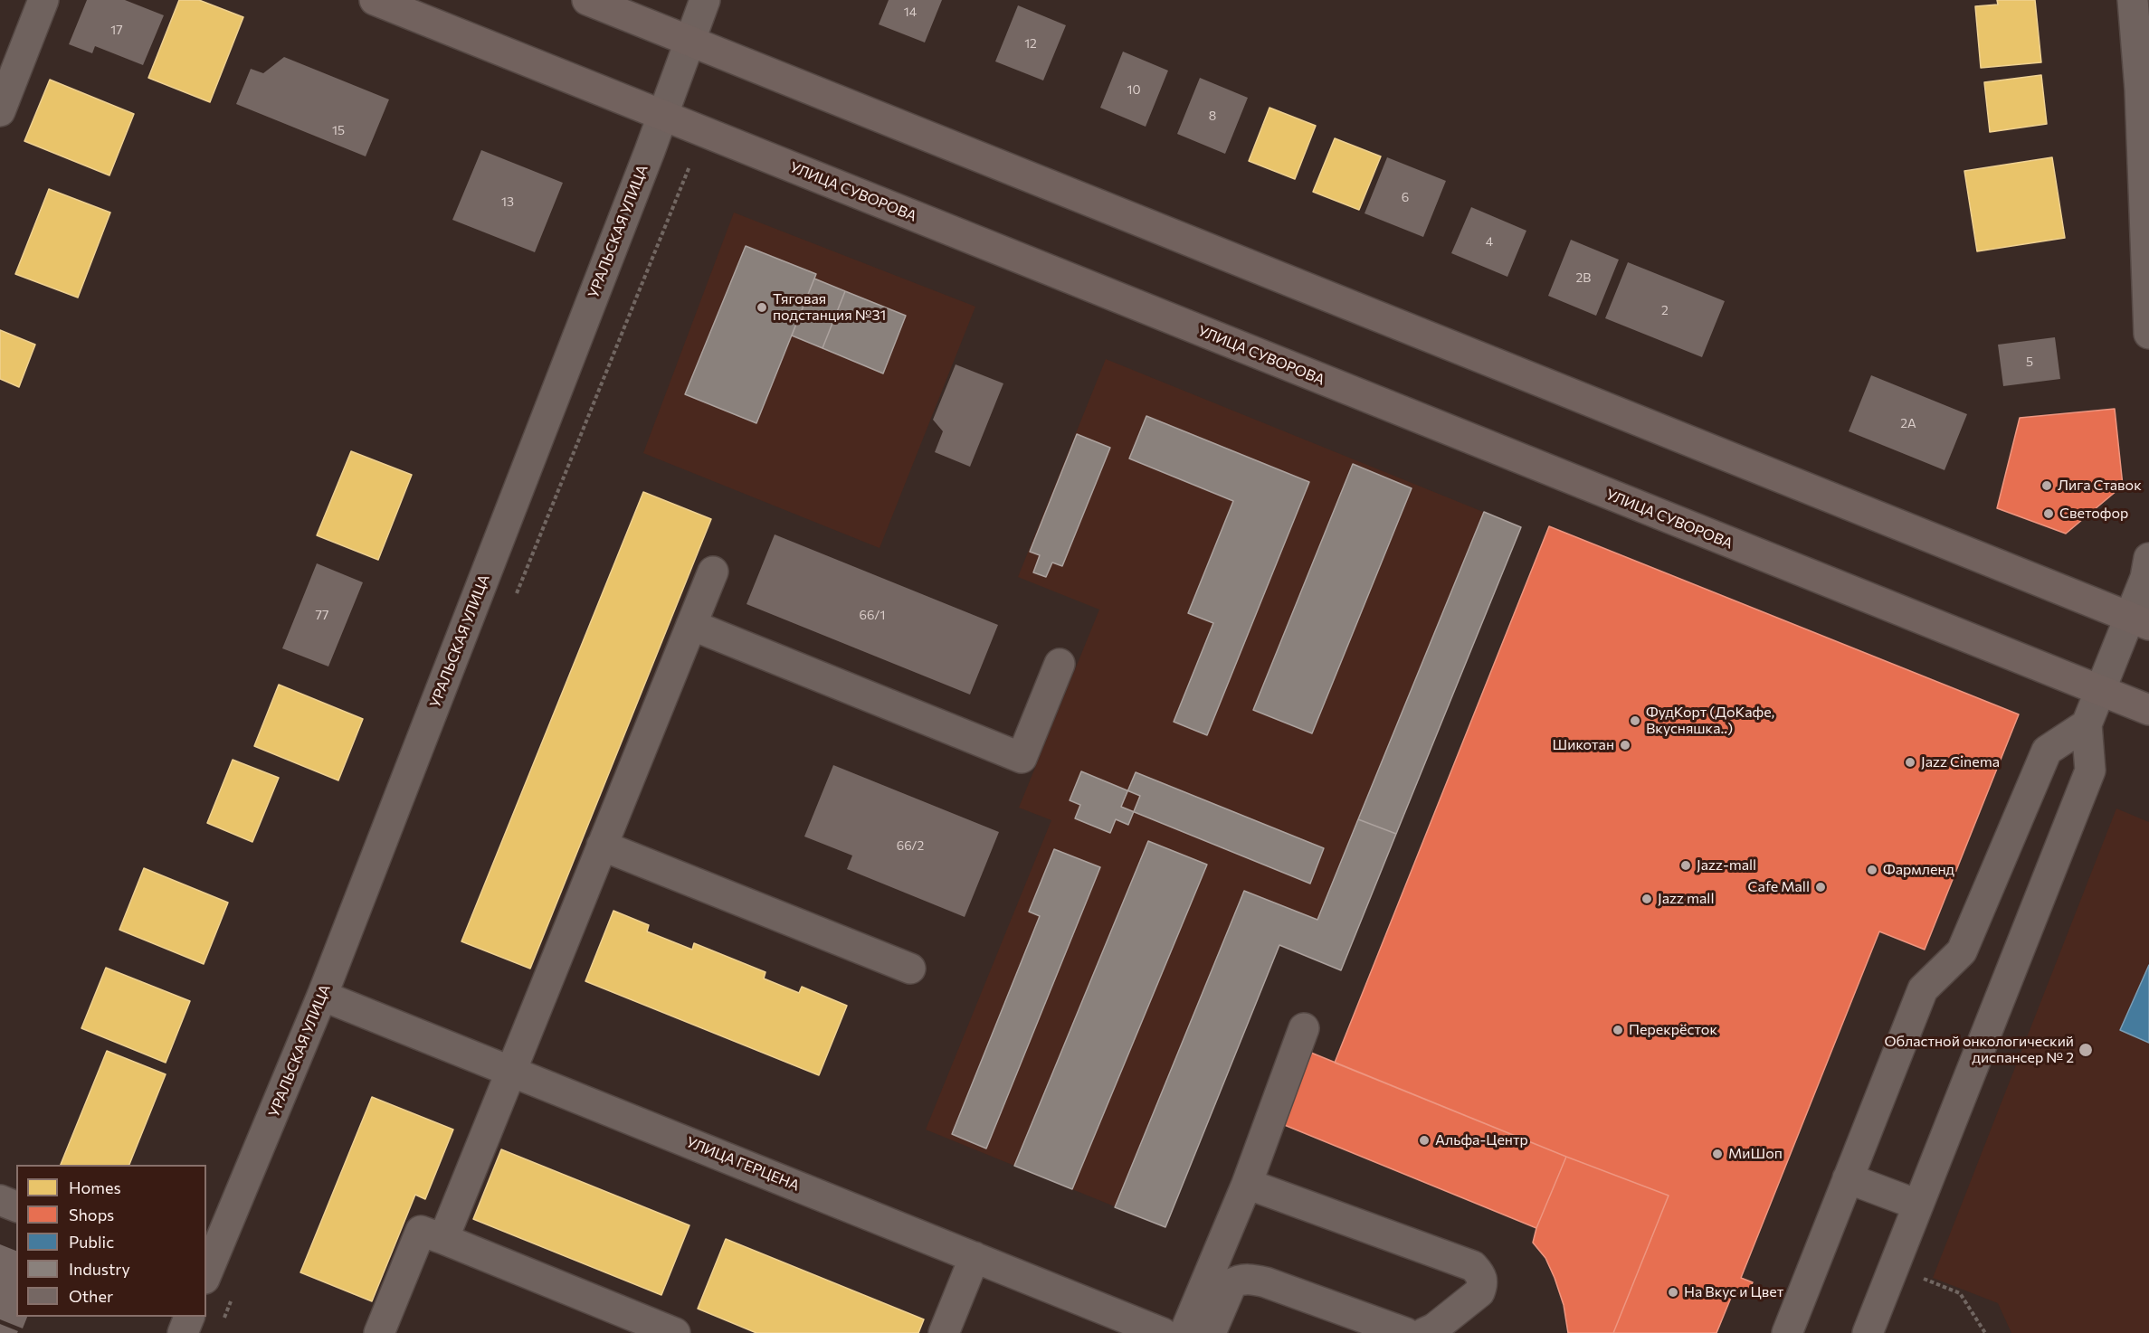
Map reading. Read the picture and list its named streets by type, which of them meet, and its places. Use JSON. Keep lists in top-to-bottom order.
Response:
{
  "streets": {
    "main road": ["УЛИЦА СУВОРОВА"],
    "street": ["УРАЛЬСКАЯ УЛИЦА", "УЛИЦА ГЕРЦЕНА"]
  },
  "crossings": [
    ["УЛИЦА СУВОРОВА", "УРАЛЬСКАЯ УЛИЦА"],
    ["УРАЛЬСКАЯ УЛИЦА", "УЛИЦА ГЕРЦЕНА"]
  ],
  "places": [
    "Тяговая подстанция №31",
    "Лига Ставок",
    "Светофор",
    "ФудКорт (ДоКафе, Вкусняшка..)",
    "Шикотан",
    "Jazz Cinema",
    "Jazz-mall",
    "Фармленд",
    "Cafe Mall",
    "Jazz mall",
    "Перекрёсток",
    "Областной онкологический диспансер № 2",
    "Альфа-Центр",
    "МиШоп",
    "На Вкус и Цвет"
  ],
  "house_numbers": [
    "14",
    "17",
    "12",
    "10",
    "8",
    "15",
    "6",
    "13",
    "4",
    "2В",
    "2",
    "5",
    "2А",
    "77",
    "66/1",
    "66/2"
  ],
  "legend": [
    "Homes",
    "Shops",
    "Public",
    "Industry",
    "Other"
  ]
}
